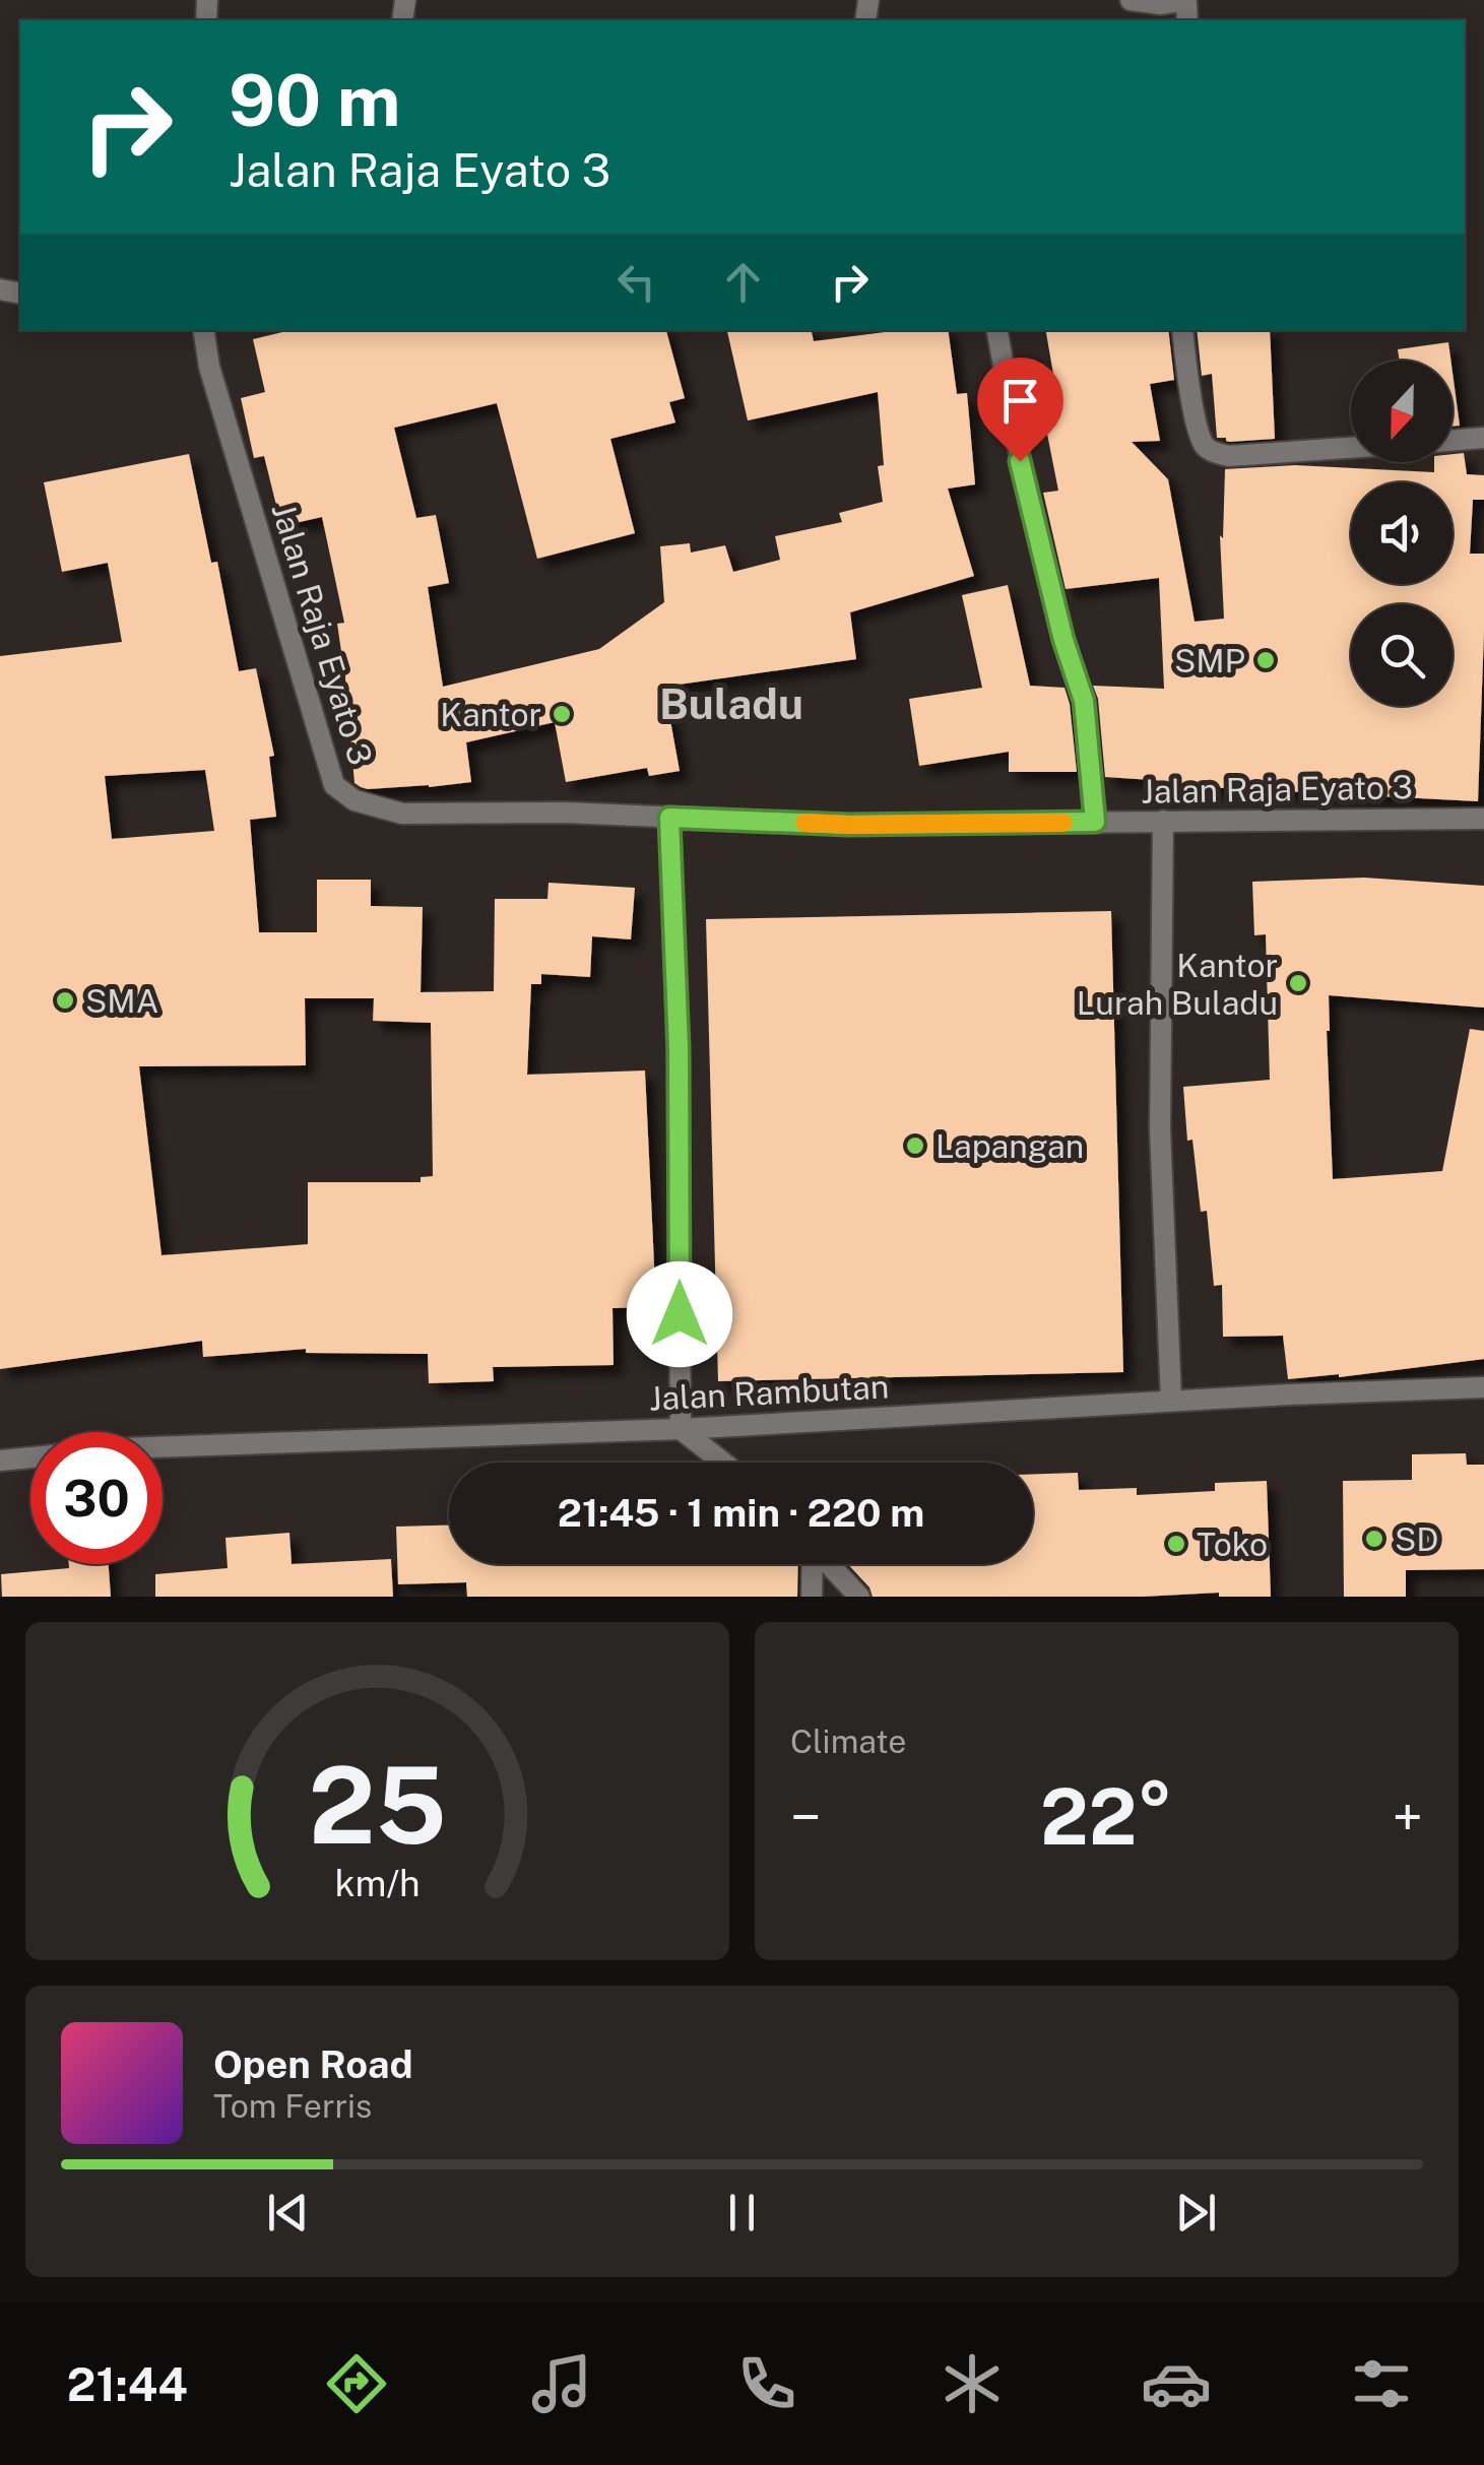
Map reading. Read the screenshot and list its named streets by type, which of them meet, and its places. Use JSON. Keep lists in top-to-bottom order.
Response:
{
  "streets": {
    "street": ["Jalan Raja Eyato 3", "Jalan Rambutan"]
  },
  "districts": ["Buladu"],
  "places": [
    "SMP",
    "Kantor",
    "Kantor Lurah Buladu",
    "SMA",
    "Lapangan",
    "SD",
    "Toko"
  ],
  "north": "bottom",
  "page": {
    "turn": ["90 m", "Jalan Raja Eyato 3"],
    "limit": "30",
    "trip": "21:45 · 1 min · 220 m",
    "tile": "Climate",
    "heat": ["−", "22°", "+"],
    "song": ["Open Road", "Tom Ferris"],
    "tabs": "21:44",
    "gauge": ["25", "km/h"]
  }
}
